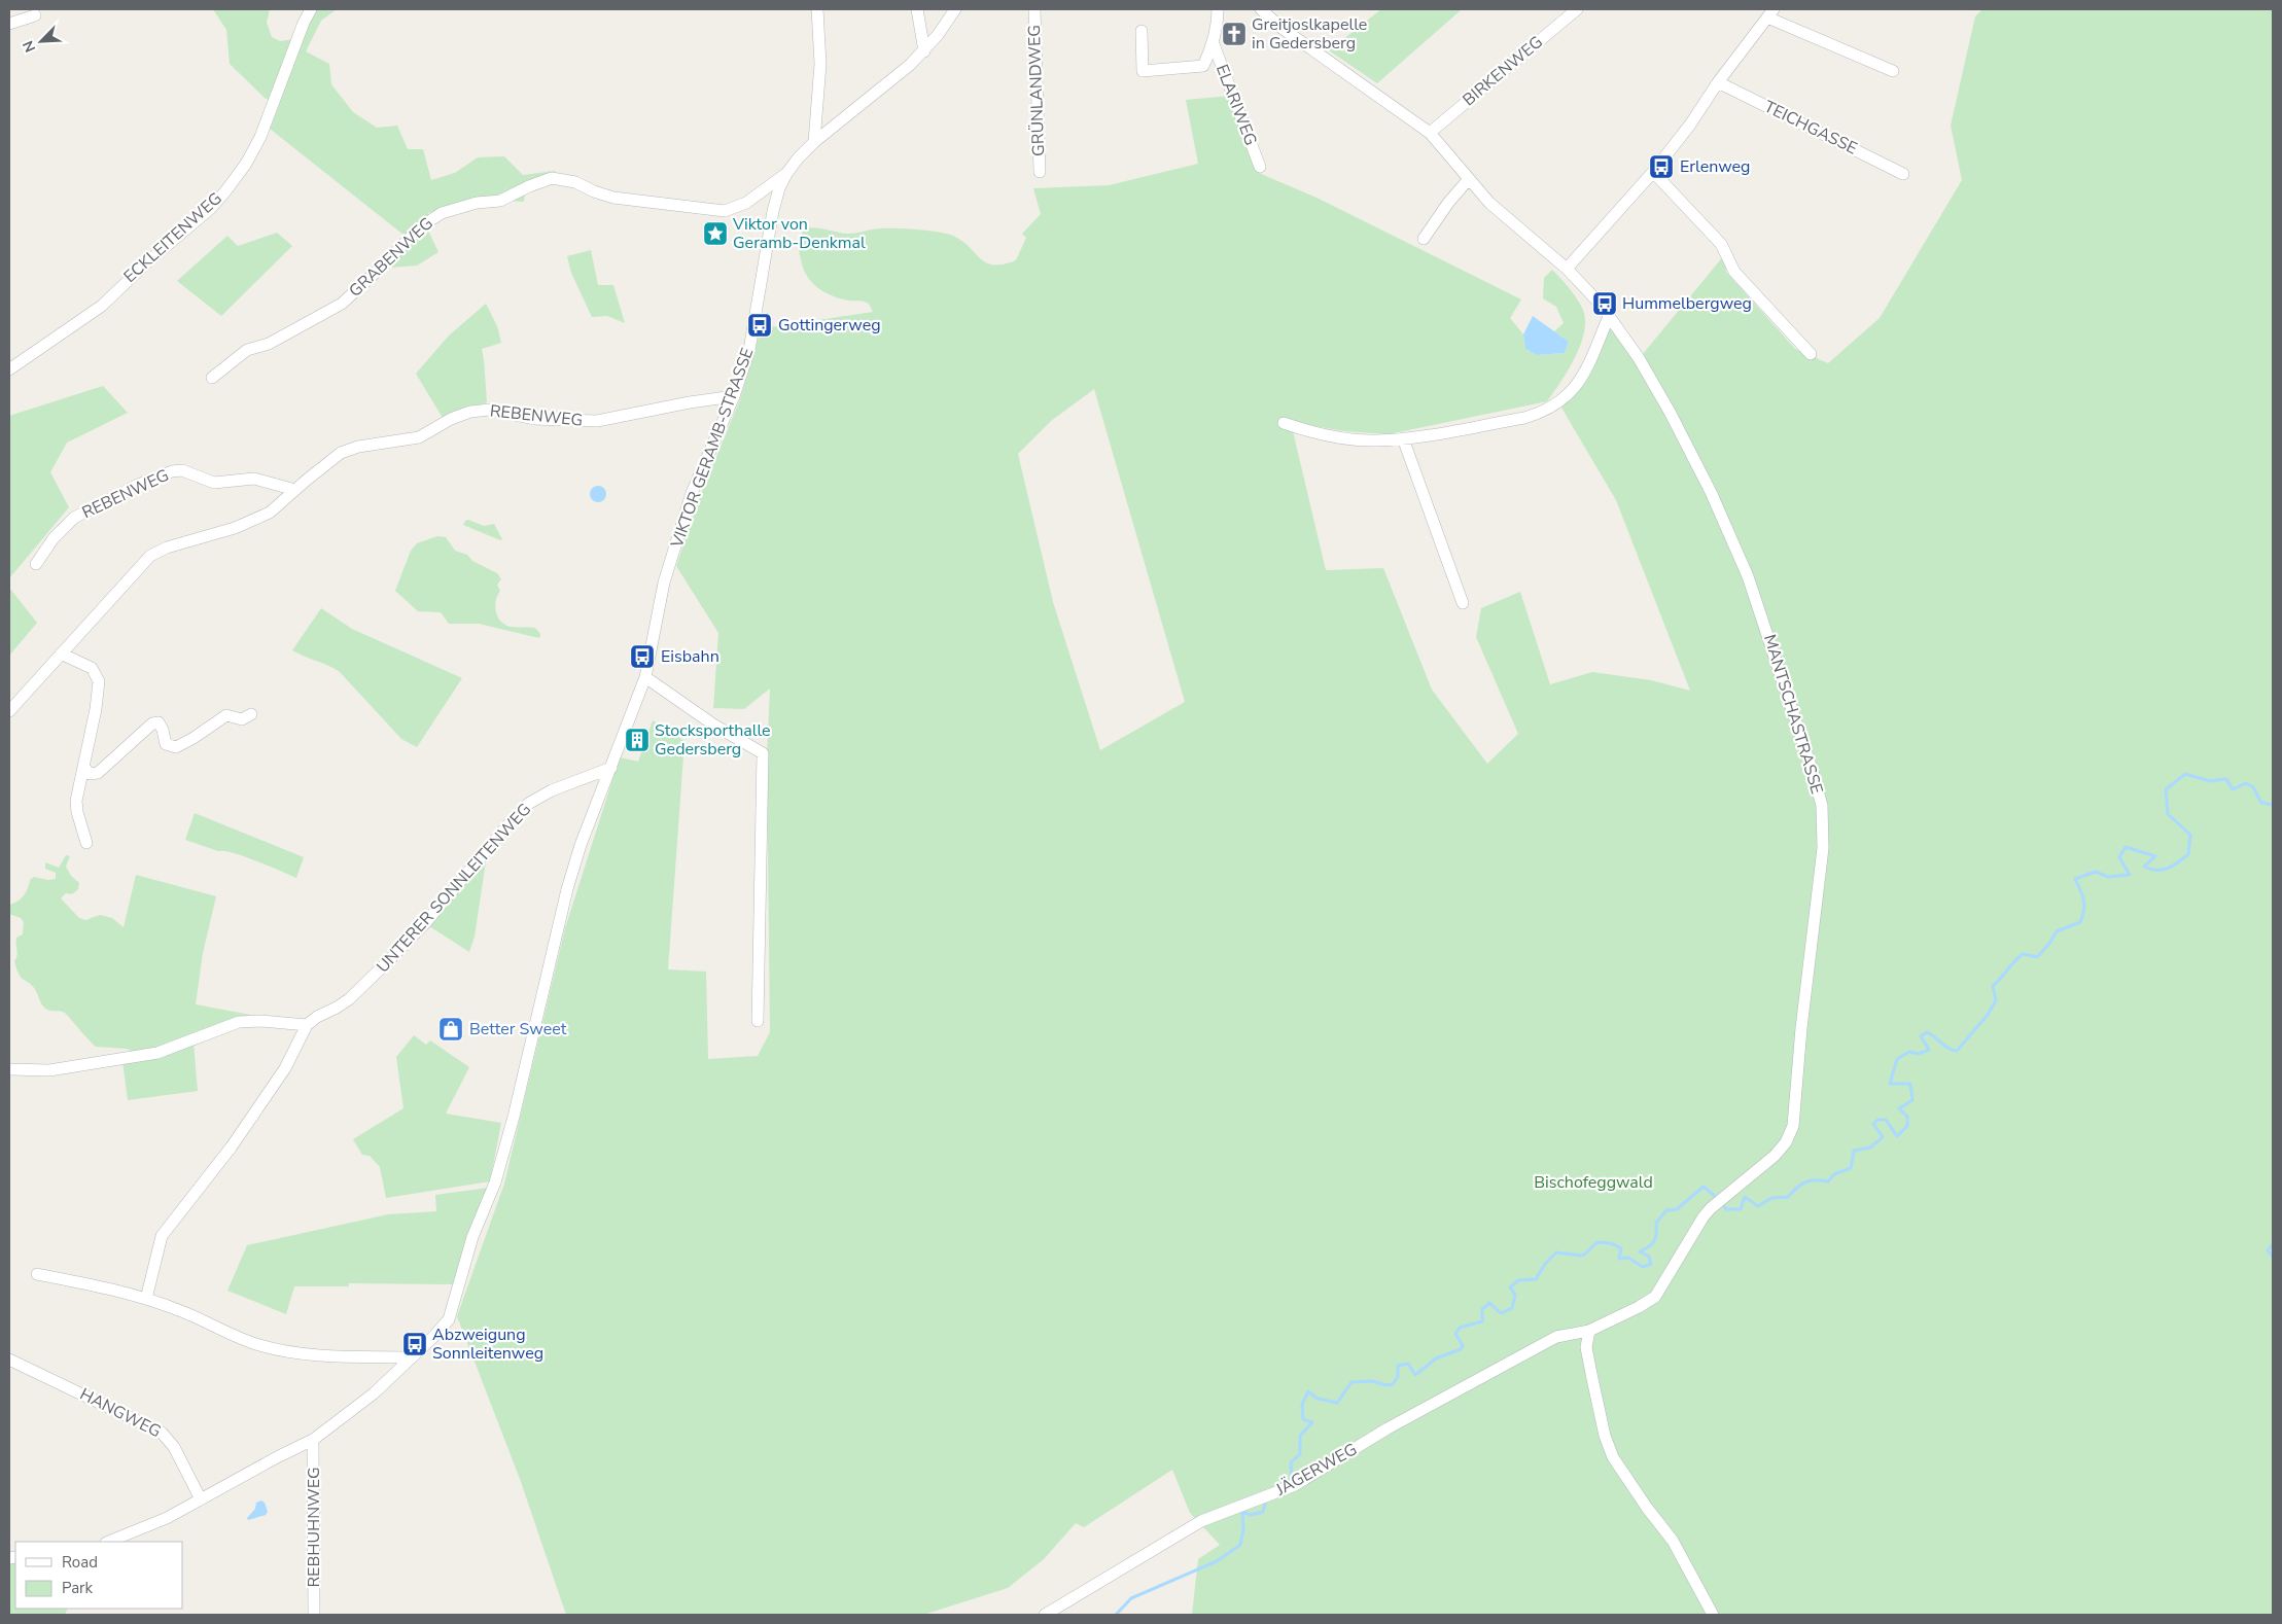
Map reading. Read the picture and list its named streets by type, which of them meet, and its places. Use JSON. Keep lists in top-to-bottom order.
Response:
{
  "streets": {
    "street": [
      "BIRKENWEG",
      "GRÜNLANDWEG",
      "ELARIWEG",
      "TEICHGASSE",
      "ECKLEITENWEG",
      "GRABENWEG",
      "REBENWEG",
      "VIKTOR GERAMB-STRASSE",
      "MANTSCHASTRASSE",
      "UNTERER SONNLEITENWEG",
      "HANGWEG",
      "JÄGERWEG",
      "REBHUHNWEG"
    ]
  },
  "crossings": [
    ["BIRKENWEG", "MANTSCHASTRASSE"],
    ["GRABENWEG", "VIKTOR GERAMB-STRASSE"],
    ["REBENWEG", "VIKTOR GERAMB-STRASSE"],
    ["VIKTOR GERAMB-STRASSE", "UNTERER SONNLEITENWEG"],
    ["VIKTOR GERAMB-STRASSE", "HANGWEG"],
    ["VIKTOR GERAMB-STRASSE", "REBHUHNWEG"],
    ["MANTSCHASTRASSE", "JÄGERWEG"]
  ],
  "parks": ["Bischofeggwald"],
  "places": {
    "church": ["Greitjoslkapelle in Gedersberg"],
    "bus stop": [
      "Erlenweg",
      "Hummelbergweg",
      "Gottingerweg",
      "Eisbahn",
      "Abzweigung Sonnleitenweg"
    ],
    "place": ["Viktor von Geramb-Denkmal"],
    "building": ["Stocksporthalle Gedersberg"],
    "shop": ["Better Sweet"]
  },
  "legend": ["Road", "Park"],
  "north": "bottom left"
}
